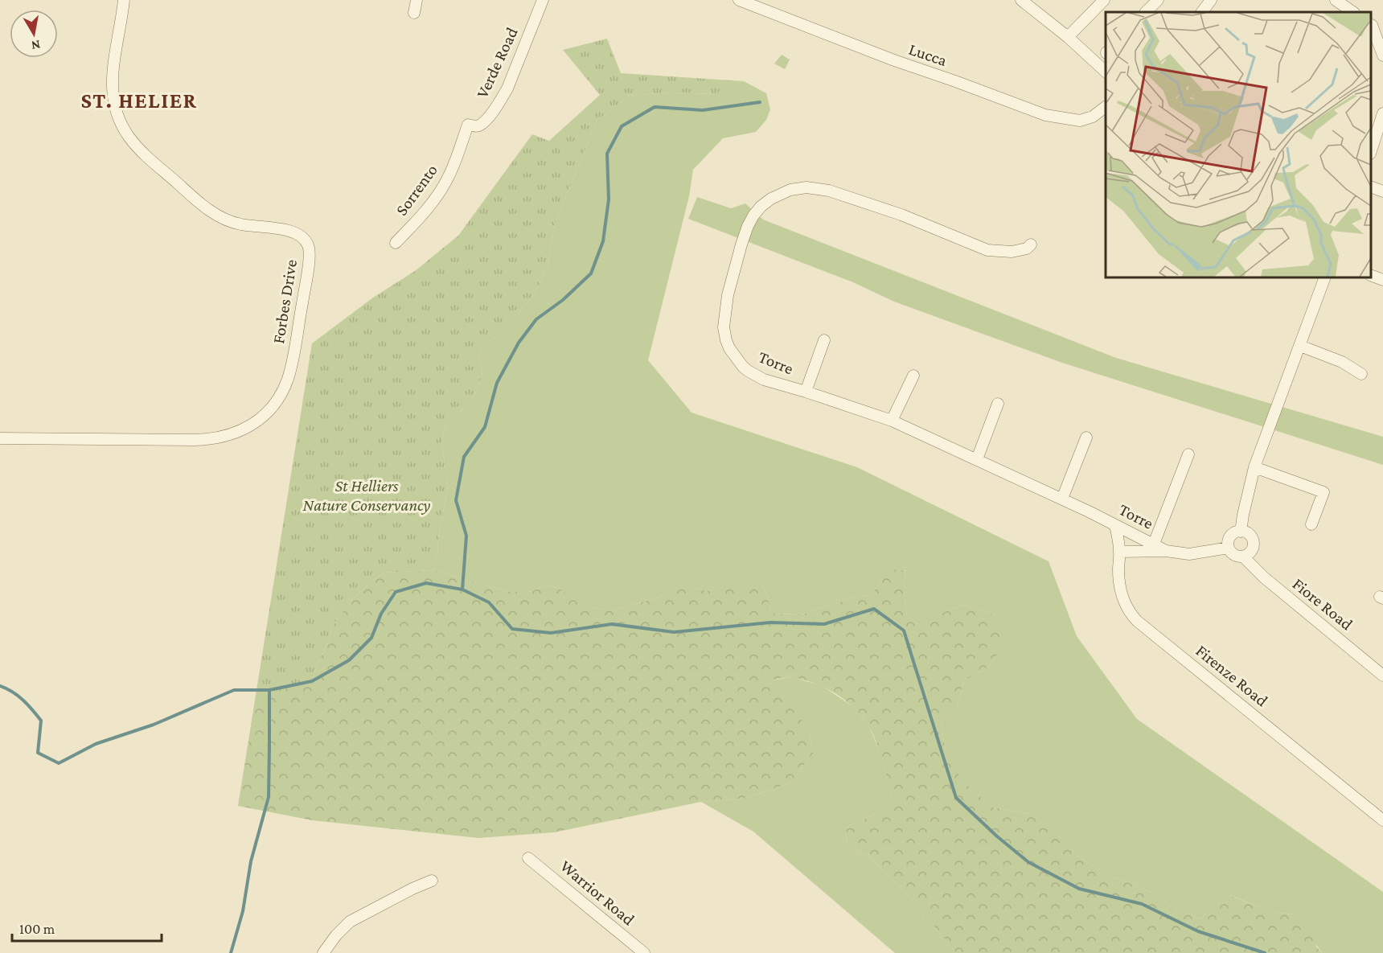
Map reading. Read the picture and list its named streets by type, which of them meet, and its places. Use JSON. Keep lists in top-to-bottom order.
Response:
{
  "streets": {
    "street": [
      "Lucca",
      "Verde Road",
      "Sorrento",
      "Forbes Drive",
      "Torre",
      "Fiore Road",
      "Firenze Road",
      "Warrior Road"
    ]
  },
  "crossings": [
    ["Verde Road", "Sorrento"],
    ["Torre", "Fiore Road"],
    ["Torre", "Firenze Road"]
  ],
  "districts": ["ST. HELIER"],
  "parks": ["St Helliers Nature Conservancy"],
  "scale_bar": "100 m",
  "north": "bottom"
}
